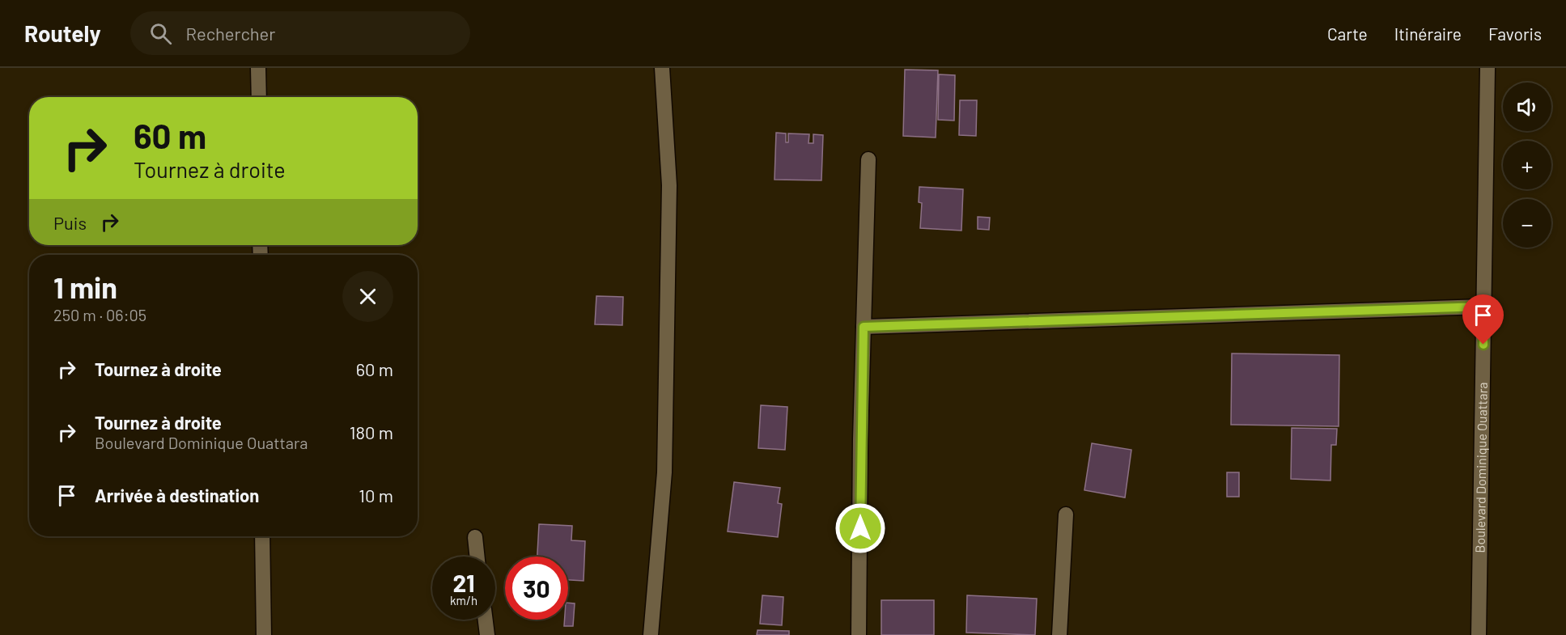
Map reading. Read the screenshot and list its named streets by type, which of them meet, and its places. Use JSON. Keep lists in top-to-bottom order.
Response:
{
  "streets": {
    "street": ["Boulevard Dominique Ouattara"]
  },
  "page": {
    "header": "Routely",
    "search": "Rechercher",
    "nav": ["Carte", "Itinéraire", "Favoris"],
    "map_buttons": ["+", "−"],
    "turn": ["60 m", "Tournez à droite"],
    "then": "Puis",
    "heading": ["1 min", "250 m · 06:05"],
    "list": [
      {
        "name": "Tournez à droite",
        "value": "60 m"
      },
      {
        "name": "Tournez à droite",
        "note": "Boulevard Dominique Ouattara",
        "value": "180 m"
      },
      {
        "name": "Arrivée à destination",
        "value": "10 m"
      }
    ],
    "speed": "21 km/h",
    "limit": "30"
  }
}
